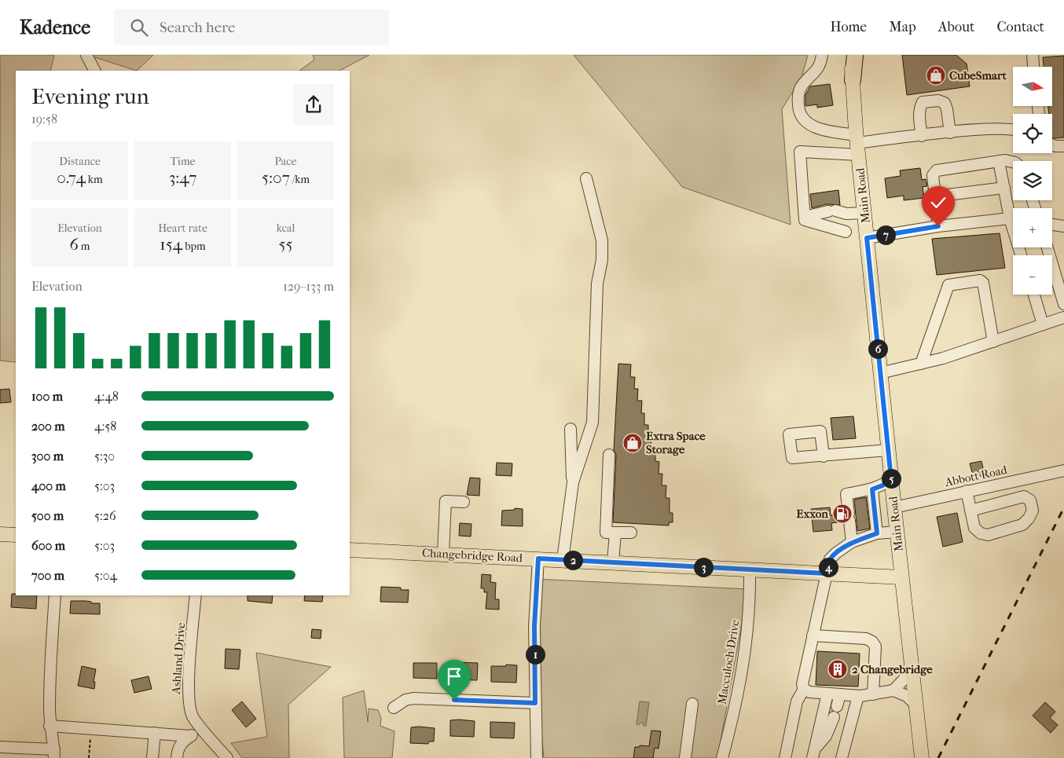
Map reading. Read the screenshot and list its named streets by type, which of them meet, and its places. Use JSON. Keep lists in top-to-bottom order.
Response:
{
  "streets": {
    "main road": ["Main Road", "Changebridge Road"],
    "street": ["Abbott Road", "Ashland Drive", "Macculoch Drive"]
  },
  "crossings": [
    ["Main Road", "Abbott Road"],
    ["Main Road", "Changebridge Road"],
    ["Changebridge Road", "Macculoch Drive"]
  ],
  "places": {
    "shop": ["CubeSmart", "Extra Space Storage"],
    "fuel station": ["Exxon"],
    "building": ["2 Changebridge"]
  },
  "north": "right",
  "page": {
    "header": "Kadence",
    "search": "Search here",
    "nav": [
      "Home",
      "Map",
      "About",
      "Contact"
    ],
    "map_buttons": ["+", "−"],
    "heading": ["Evening run", "19:58"],
    "stats": [
      ["Distance", "0.74 km"],
      ["Time", "3:47"],
      ["Pace", "5:07 /km"],
      ["Elevation", "6 m"],
      ["Heart rate", "154 bpm"],
      ["kcal", "55"]
    ],
    "pins": [
      "7",
      "6",
      "5",
      "2",
      "3",
      "4",
      "1"
    ],
    "chart": ["Elevation", "129–133 m"],
    "list": [
      {
        "name": "100 m",
        "note": "4:48"
      },
      {
        "name": "200 m",
        "note": "4:58"
      },
      {
        "name": "300 m",
        "note": "5:30"
      },
      {
        "name": "400 m",
        "note": "5:03"
      },
      {
        "name": "500 m",
        "note": "5:26"
      },
      {
        "name": "600 m",
        "note": "5:03"
      },
      {
        "name": "700 m",
        "note": "5:04"
      }
    ]
  }
}
